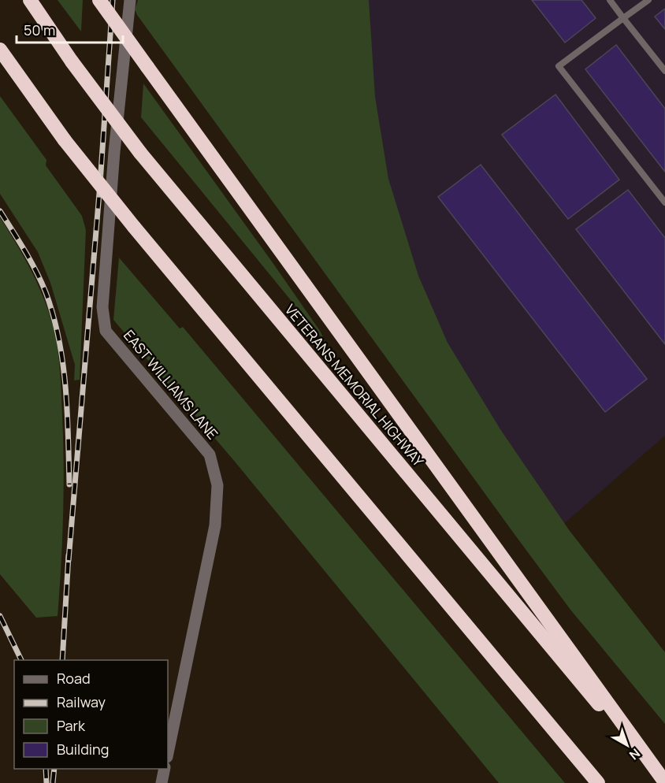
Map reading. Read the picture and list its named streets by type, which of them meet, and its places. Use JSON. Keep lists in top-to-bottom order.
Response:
{
  "streets": {
    "highway": ["VETERANS MEMORIAL HIGHWAY"],
    "street": ["EAST WILLIAMS LANE"]
  },
  "legend": [
    "Road",
    "Railway",
    "Park",
    "Building"
  ],
  "scale_bar": "50 m",
  "north": "bottom right"
}
